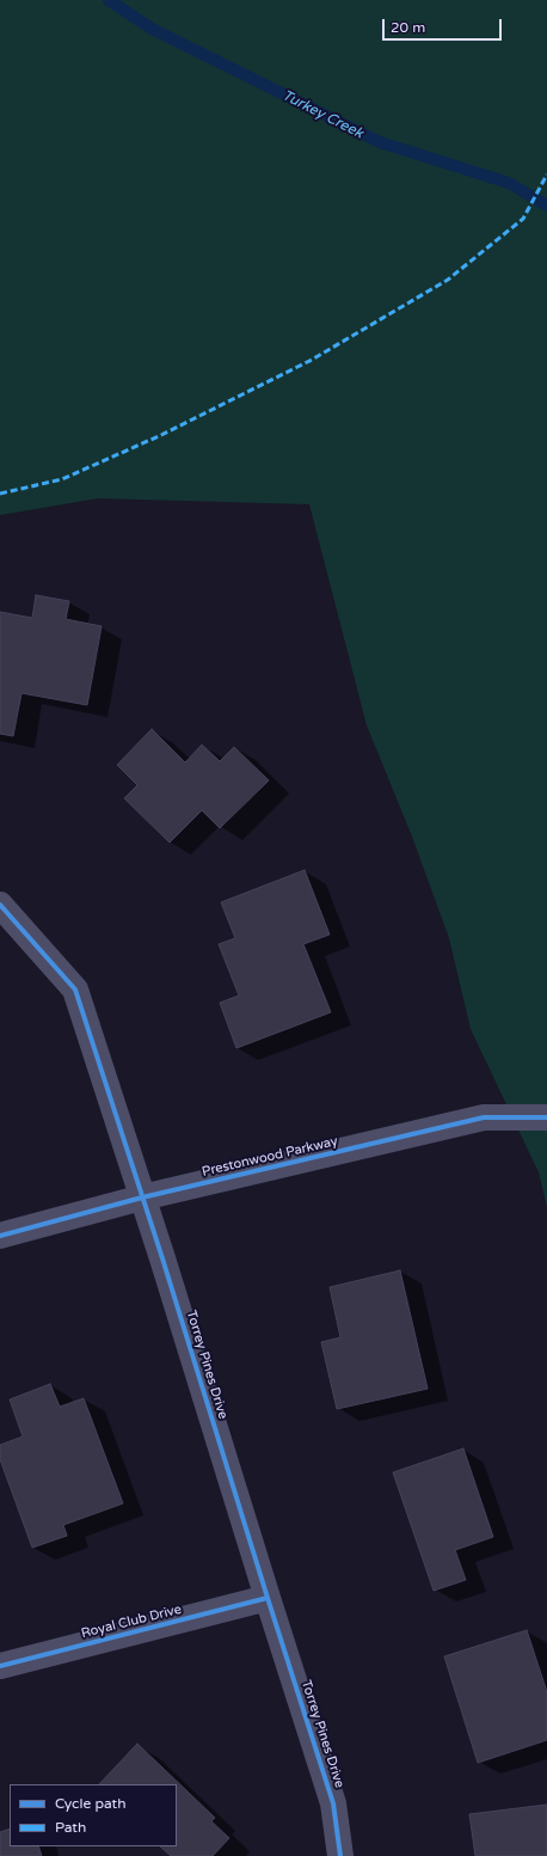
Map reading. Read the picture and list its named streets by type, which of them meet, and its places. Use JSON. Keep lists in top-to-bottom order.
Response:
{
  "streets": {
    "street": ["Prestonwood Parkway", "Torrey Pines Drive", "Royal Club Drive"]
  },
  "crossings": [
    ["Prestonwood Parkway", "Torrey Pines Drive"],
    ["Torrey Pines Drive", "Royal Club Drive"]
  ],
  "water": ["Turkey Creek"],
  "legend": ["Cycle path", "Path"],
  "scale_bar": "20 m"
}
